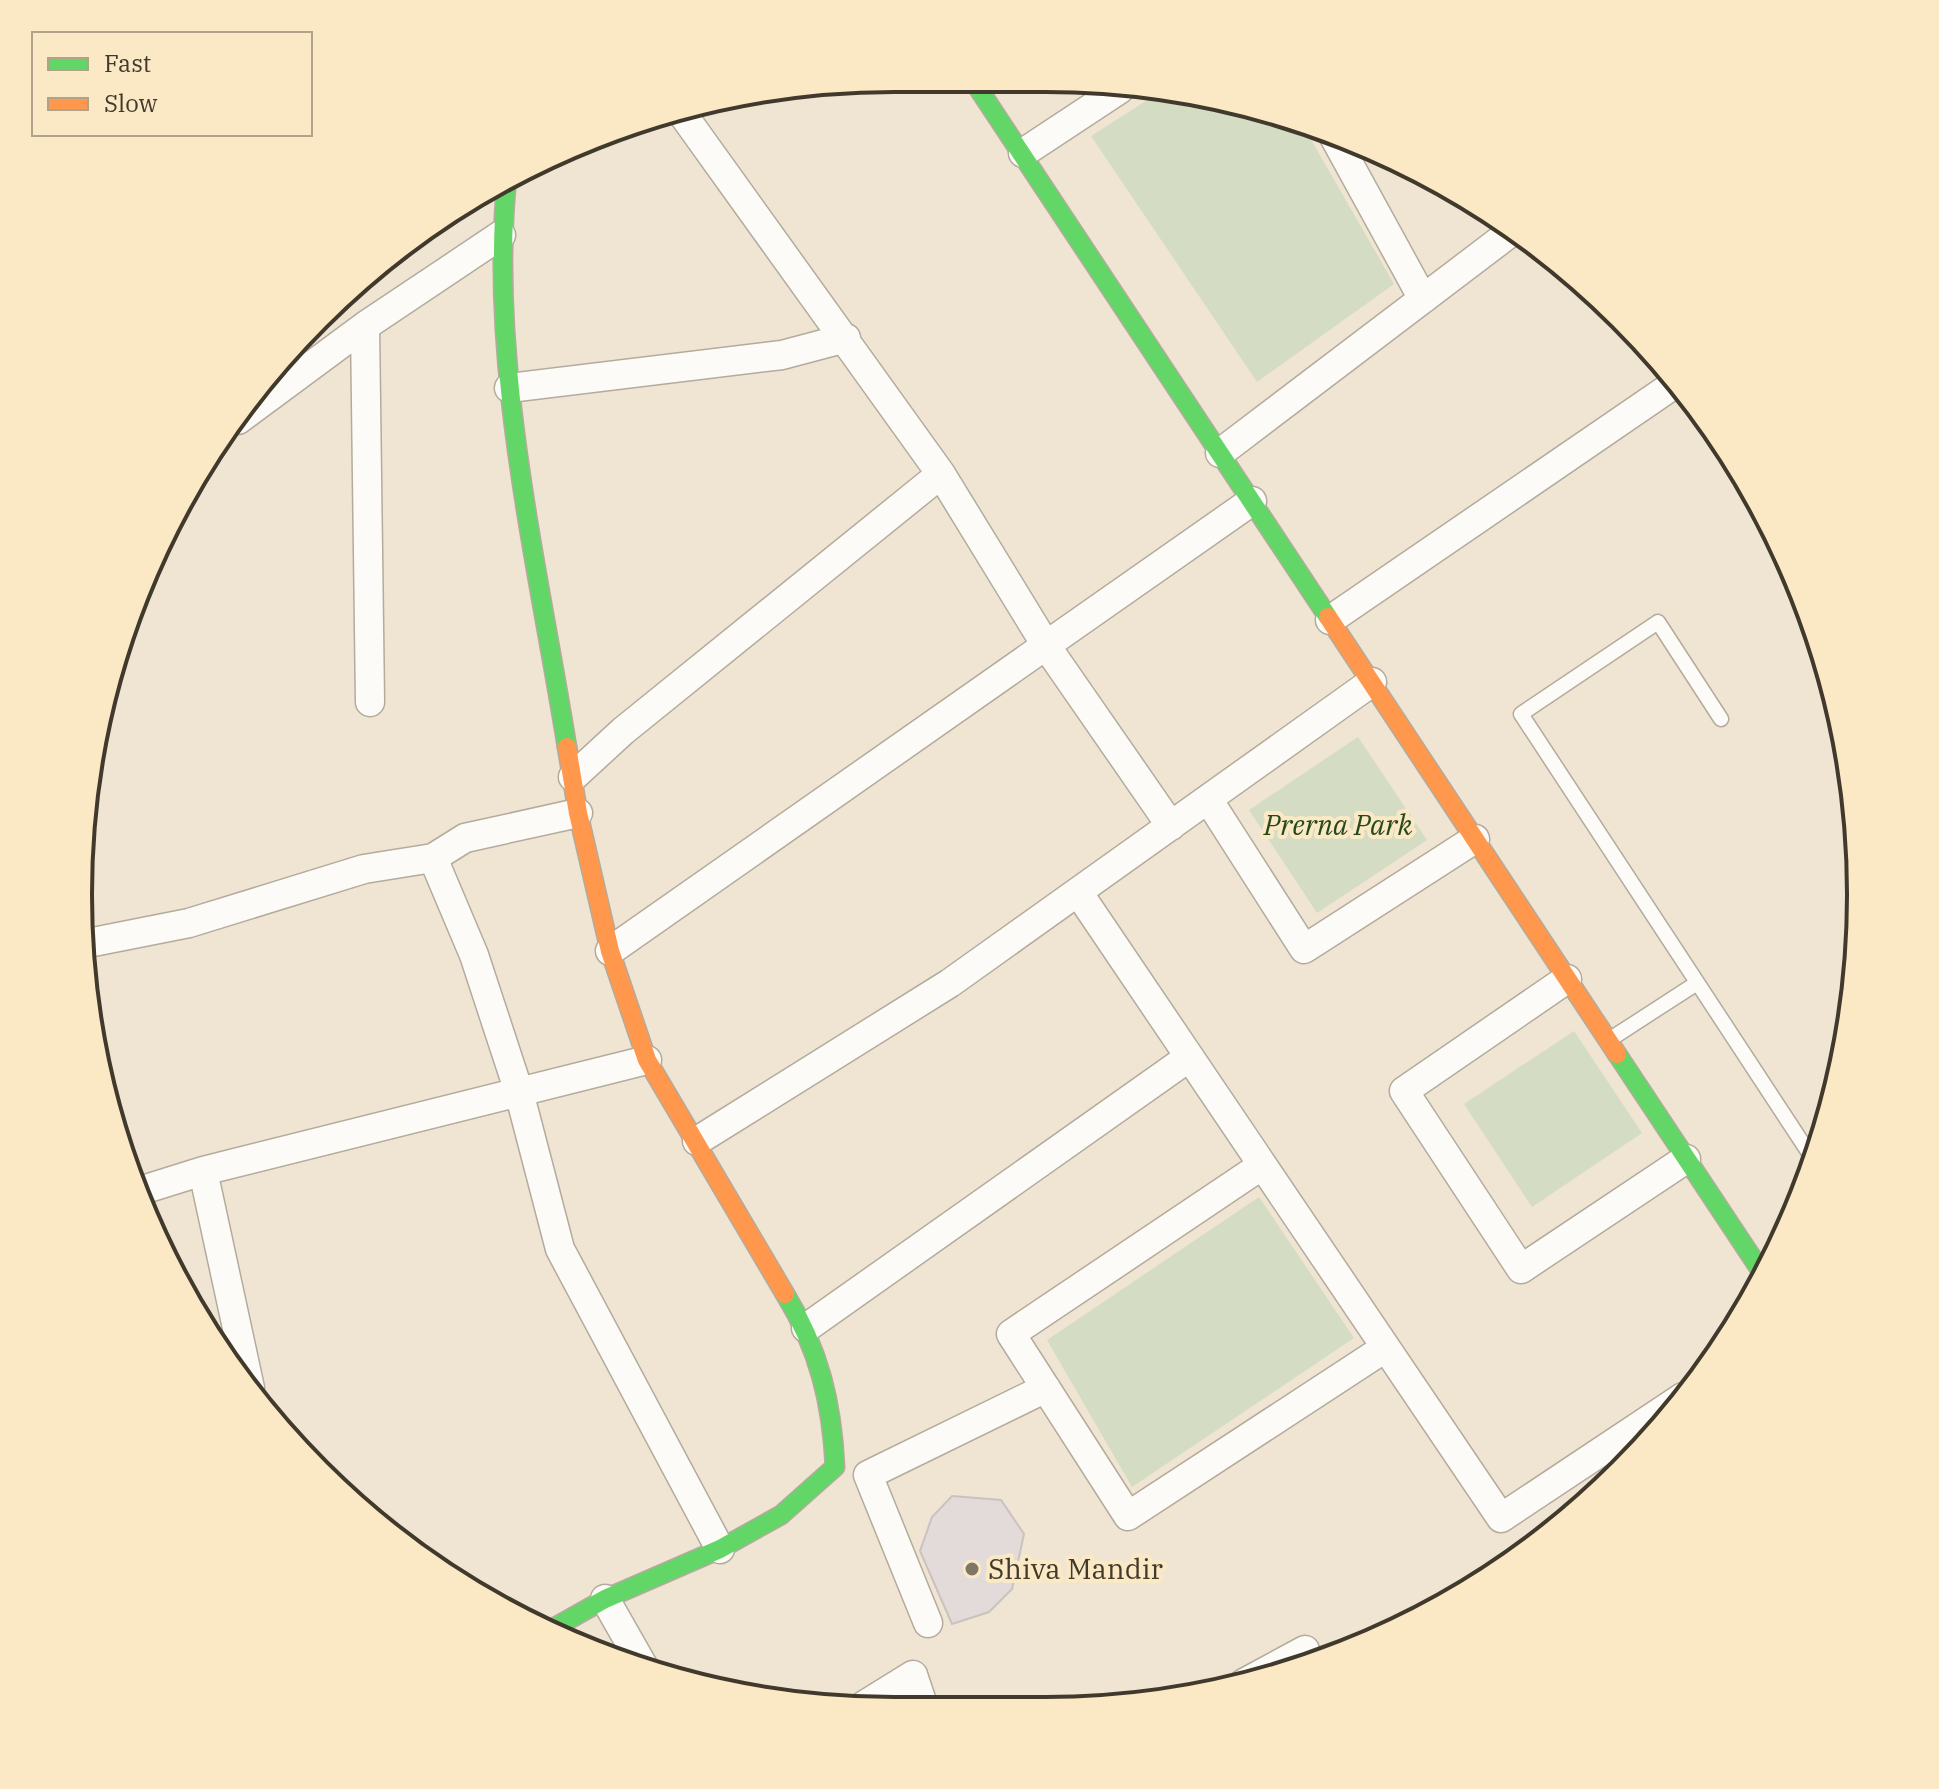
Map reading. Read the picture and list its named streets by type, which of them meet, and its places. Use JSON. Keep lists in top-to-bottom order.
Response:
{
  "parks": ["Prerna Park"],
  "places": ["Shiva Mandir"],
  "legend": ["Fast", "Slow"]
}
